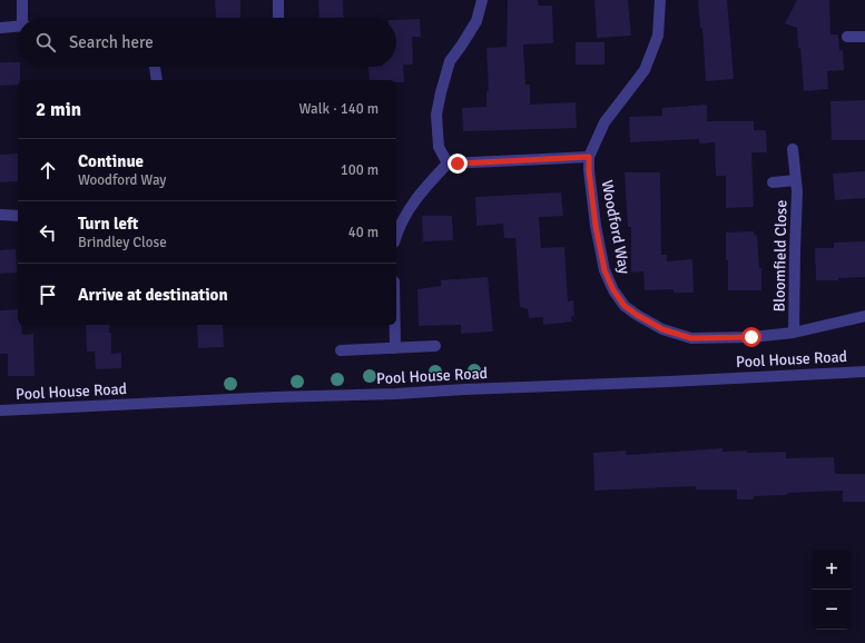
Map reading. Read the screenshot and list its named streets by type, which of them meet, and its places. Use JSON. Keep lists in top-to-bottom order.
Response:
{
  "streets": {
    "street": ["Woodford Way", "Bloomfield Close", "Pool House Road"]
  },
  "crossings": [
    ["Woodford Way", "Bloomfield Close"]
  ],
  "page": {
    "search": "Search here",
    "heading": ["2 min", "Walk · 140 m"],
    "list": [
      ["Continue", "Woodford Way", "100 m"],
      ["Turn left", "Brindley Close", "40 m"],
      "Arrive at destination"
    ],
    "map_buttons": ["+", "−"]
  }
}
